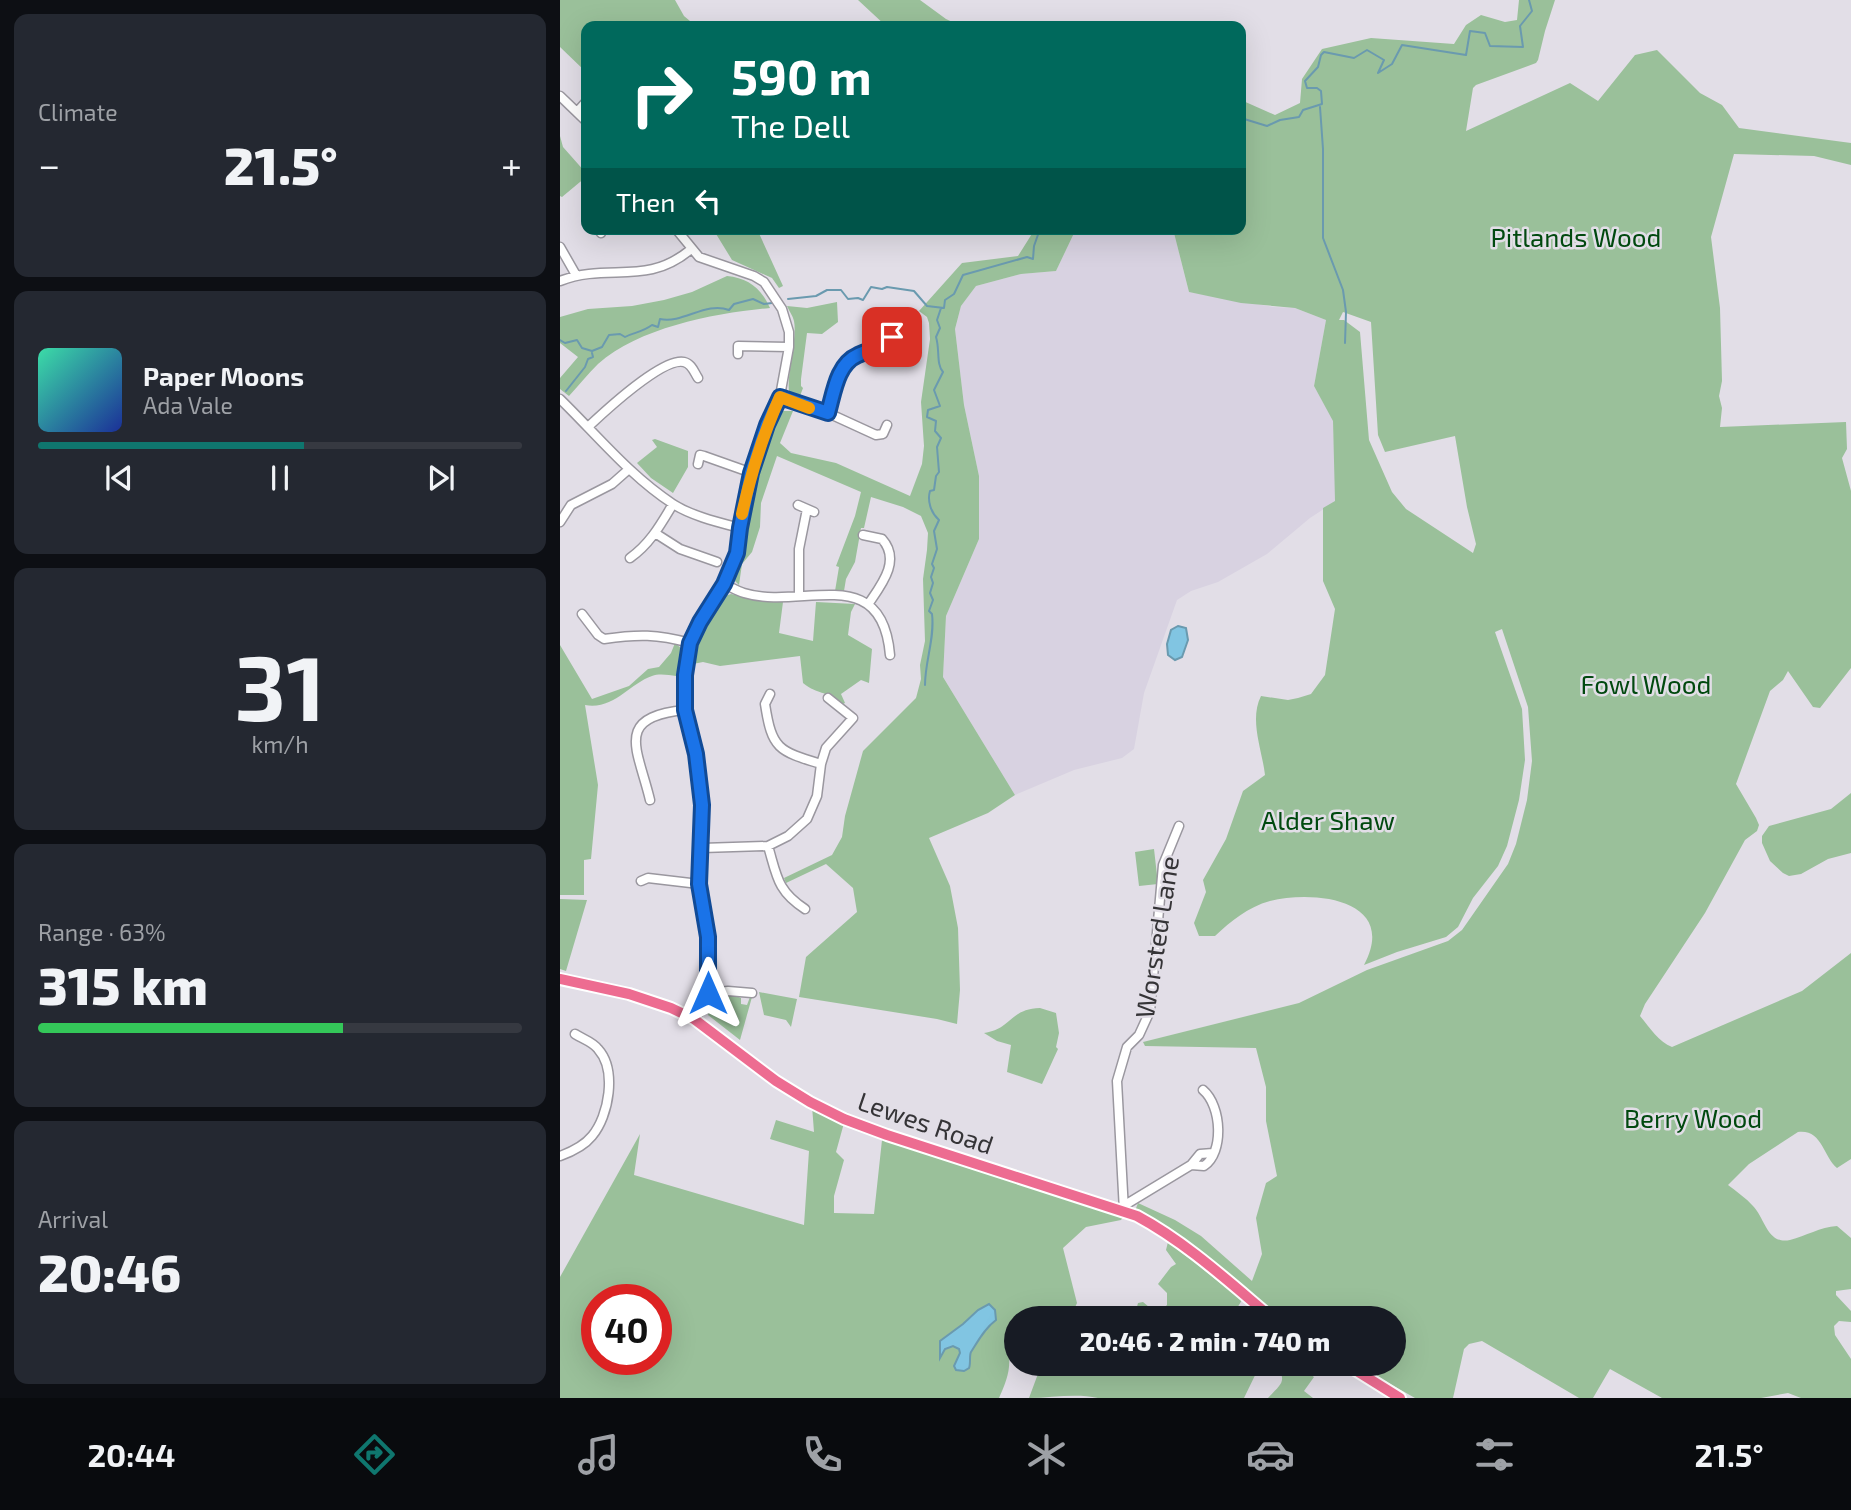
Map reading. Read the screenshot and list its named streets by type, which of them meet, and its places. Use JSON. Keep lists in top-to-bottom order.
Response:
{
  "streets": {
    "highway": ["Lewes Road"],
    "street": ["Worsted Lane"]
  },
  "crossings": [
    ["Worsted Lane", "Lewes Road"]
  ],
  "parks": [
    "Pitlands Wood",
    "Fowl Wood",
    "Alder Shaw",
    "Berry Wood"
  ],
  "page": {
    "tile": [
      "Climate",
      ["31", "km/h"],
      ["Range · 63%", "315 km"],
      ["Arrival", "20:46"]
    ],
    "turn": ["590 m", "The Dell"],
    "heat": ["−", "21.5°", "+"],
    "then": "Then",
    "song": ["Paper Moons", "Ada Vale"],
    "limit": "40",
    "trip": "20:46 · 2 min · 740 m",
    "tabs": ["20:44", "21.5°"]
  }
}
